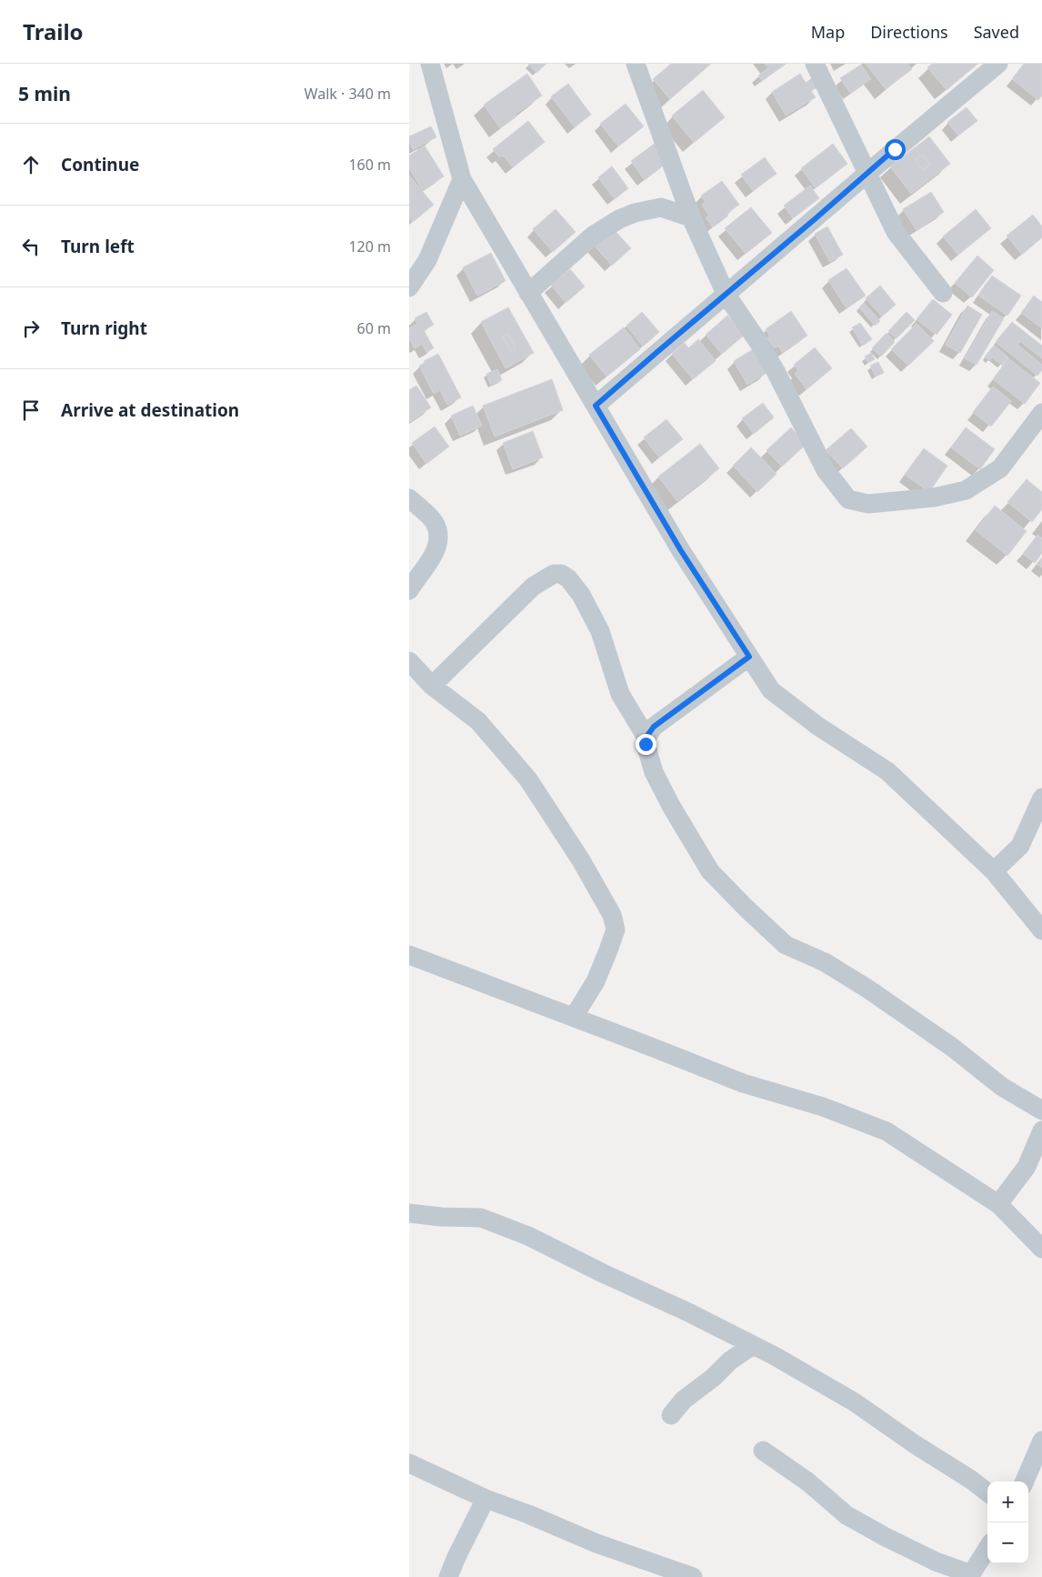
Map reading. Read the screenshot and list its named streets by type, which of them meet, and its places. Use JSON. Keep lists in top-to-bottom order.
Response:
{
  "page": {
    "header": "Trailo",
    "nav": ["Map", "Directions", "Saved"],
    "heading": ["5 min", "Walk · 340 m"],
    "list": [
      ["Continue", "160 m"],
      ["Turn left", "120 m"],
      ["Turn right", "60 m"],
      "Arrive at destination"
    ],
    "map_buttons": ["+", "−"]
  }
}
